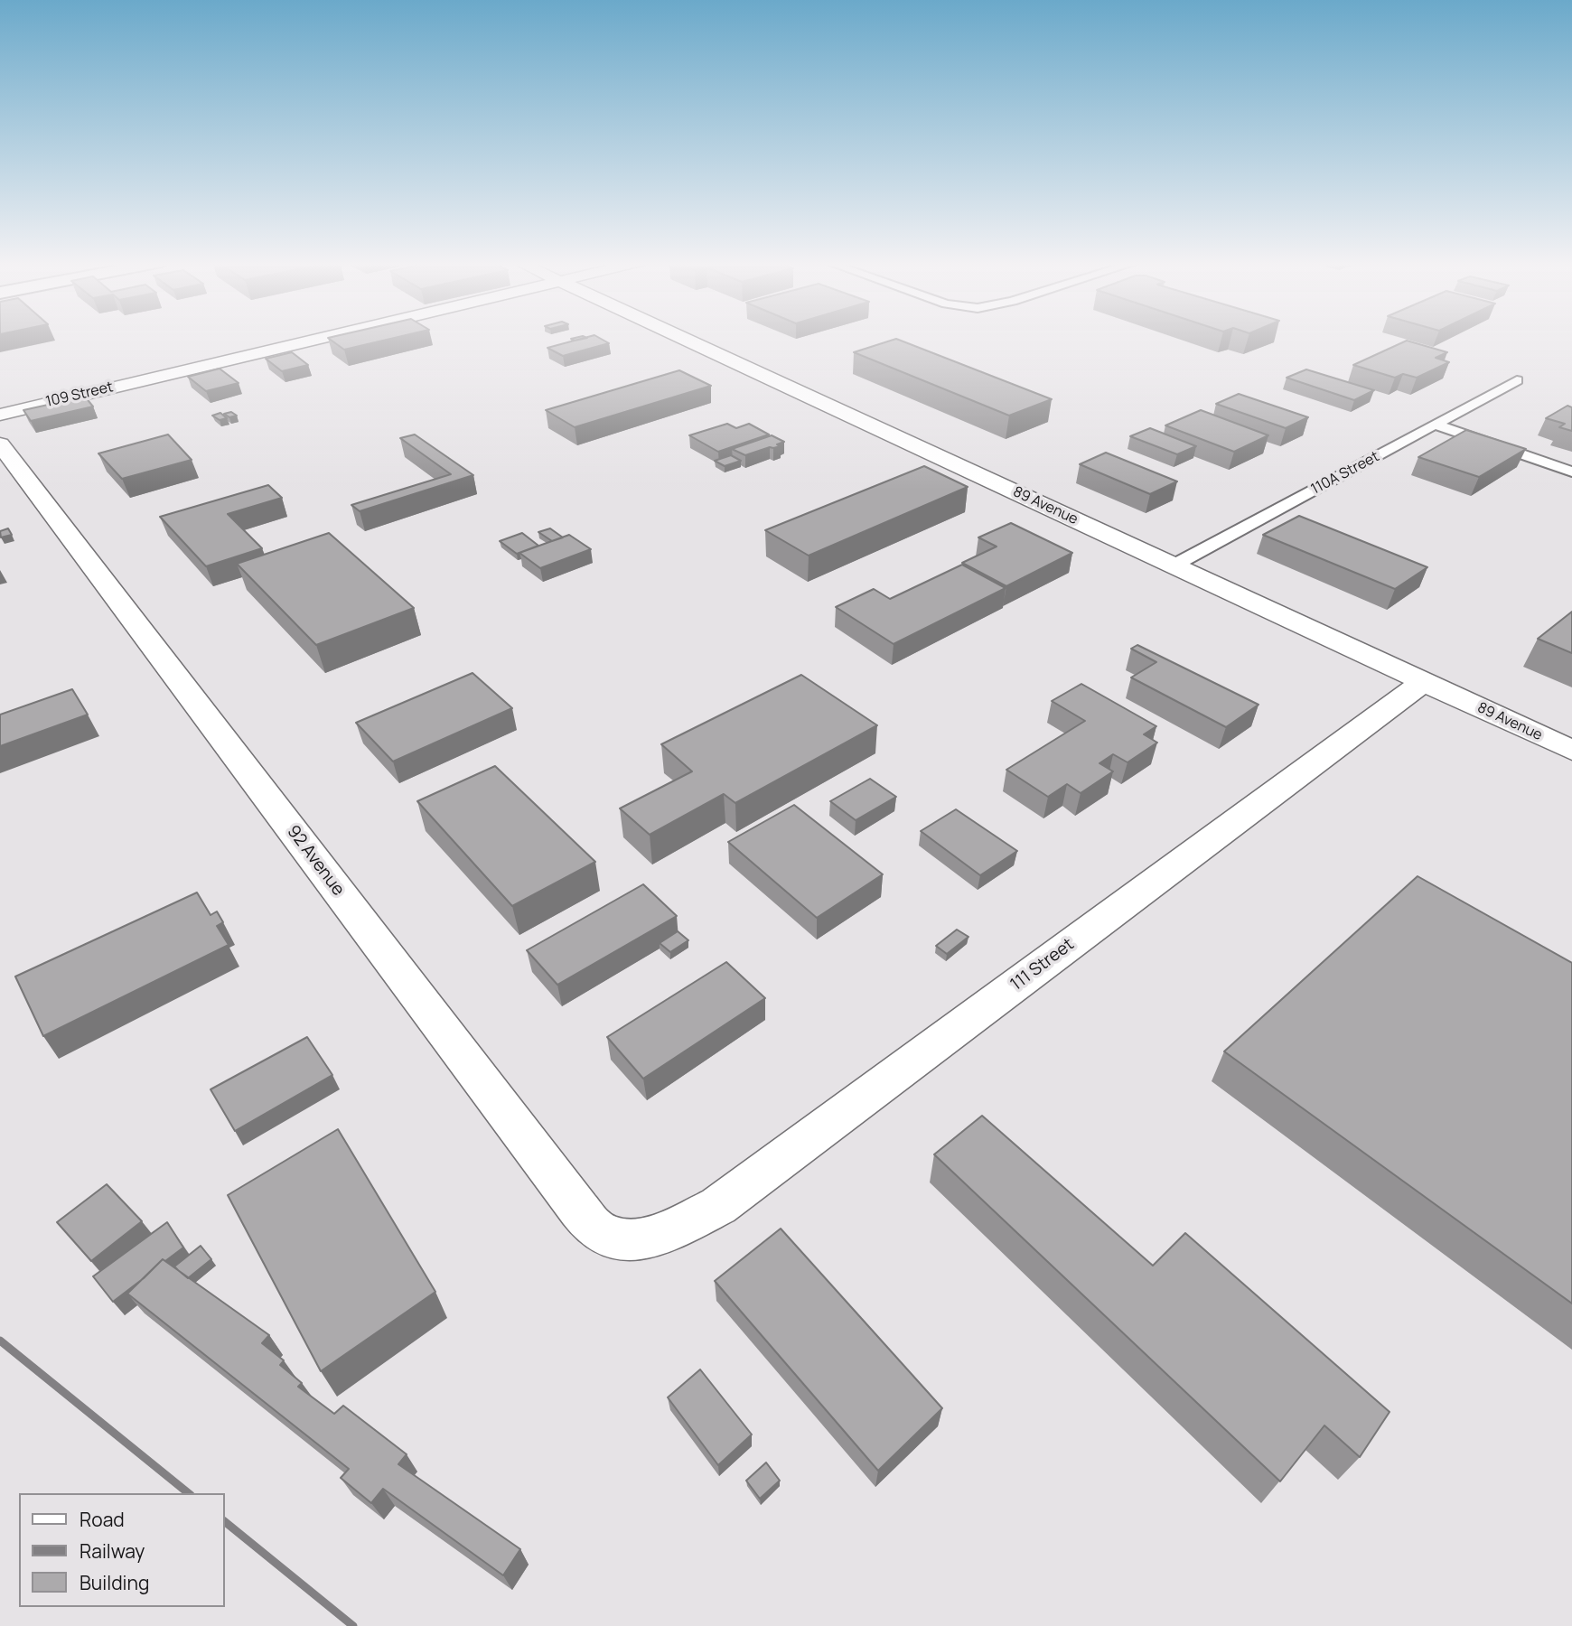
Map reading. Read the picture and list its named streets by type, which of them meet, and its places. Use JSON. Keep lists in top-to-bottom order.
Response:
{
  "streets": {
    "street": [
      "109 Street",
      "110A Street",
      "89 Avenue",
      "92 Avenue",
      "111 Street"
    ]
  },
  "crossings": [
    ["110A Street", "89 Avenue"],
    ["89 Avenue", "111 Street"],
    ["92 Avenue", "111 Street"]
  ],
  "legend": ["Road", "Railway", "Building"]
}
